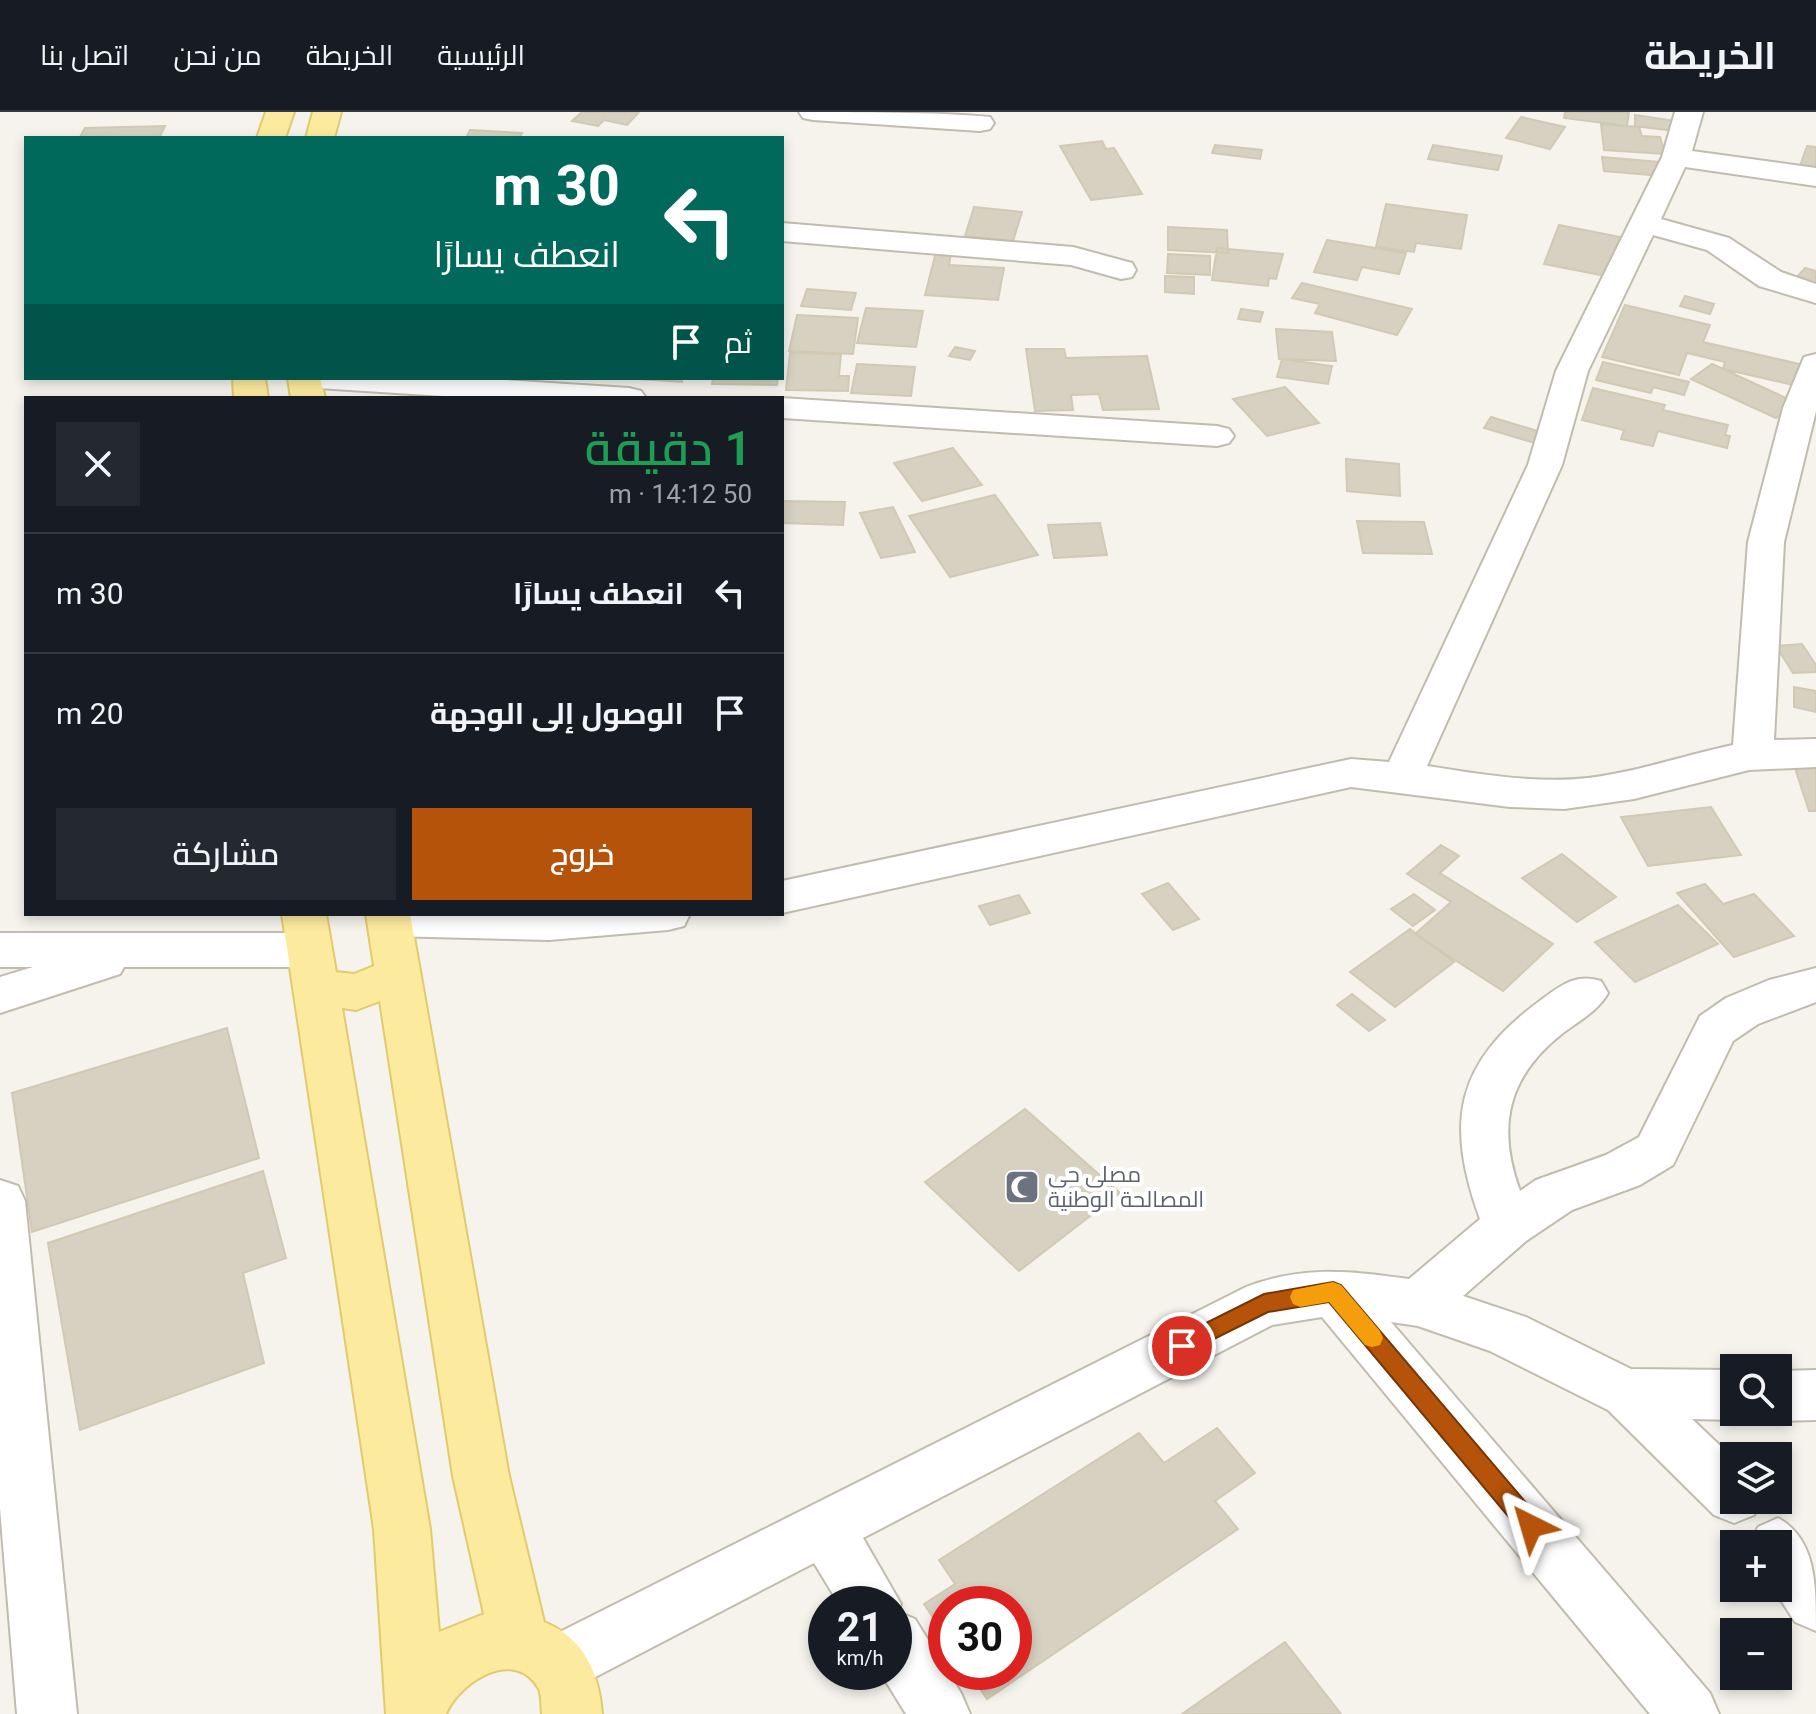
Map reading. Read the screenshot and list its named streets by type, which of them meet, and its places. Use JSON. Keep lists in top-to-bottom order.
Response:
{
  "places": {
    "mosque": ["مصلى حي المصالحة الوطنية"]
  },
  "page": {
    "header": "الخريطة",
    "nav": [
      "الرئيسية",
      "الخريطة",
      "من نحن",
      "اتصل بنا"
    ],
    "turn": ["30 m", "انعطف يسارًا"],
    "then": "ثم",
    "heading": ["1 دقيقة", "50 m · 14:12"],
    "list": [
      {
        "name": "انعطف يسارًا",
        "value": "30 m"
      },
      {
        "name": "الوصول إلى الوجهة",
        "value": "20 m"
      }
    ],
    "buttons": ["خروج", "مشاركة"],
    "map_buttons": ["+", "−"],
    "speed": "21 km/h",
    "limit": "30"
  }
}
